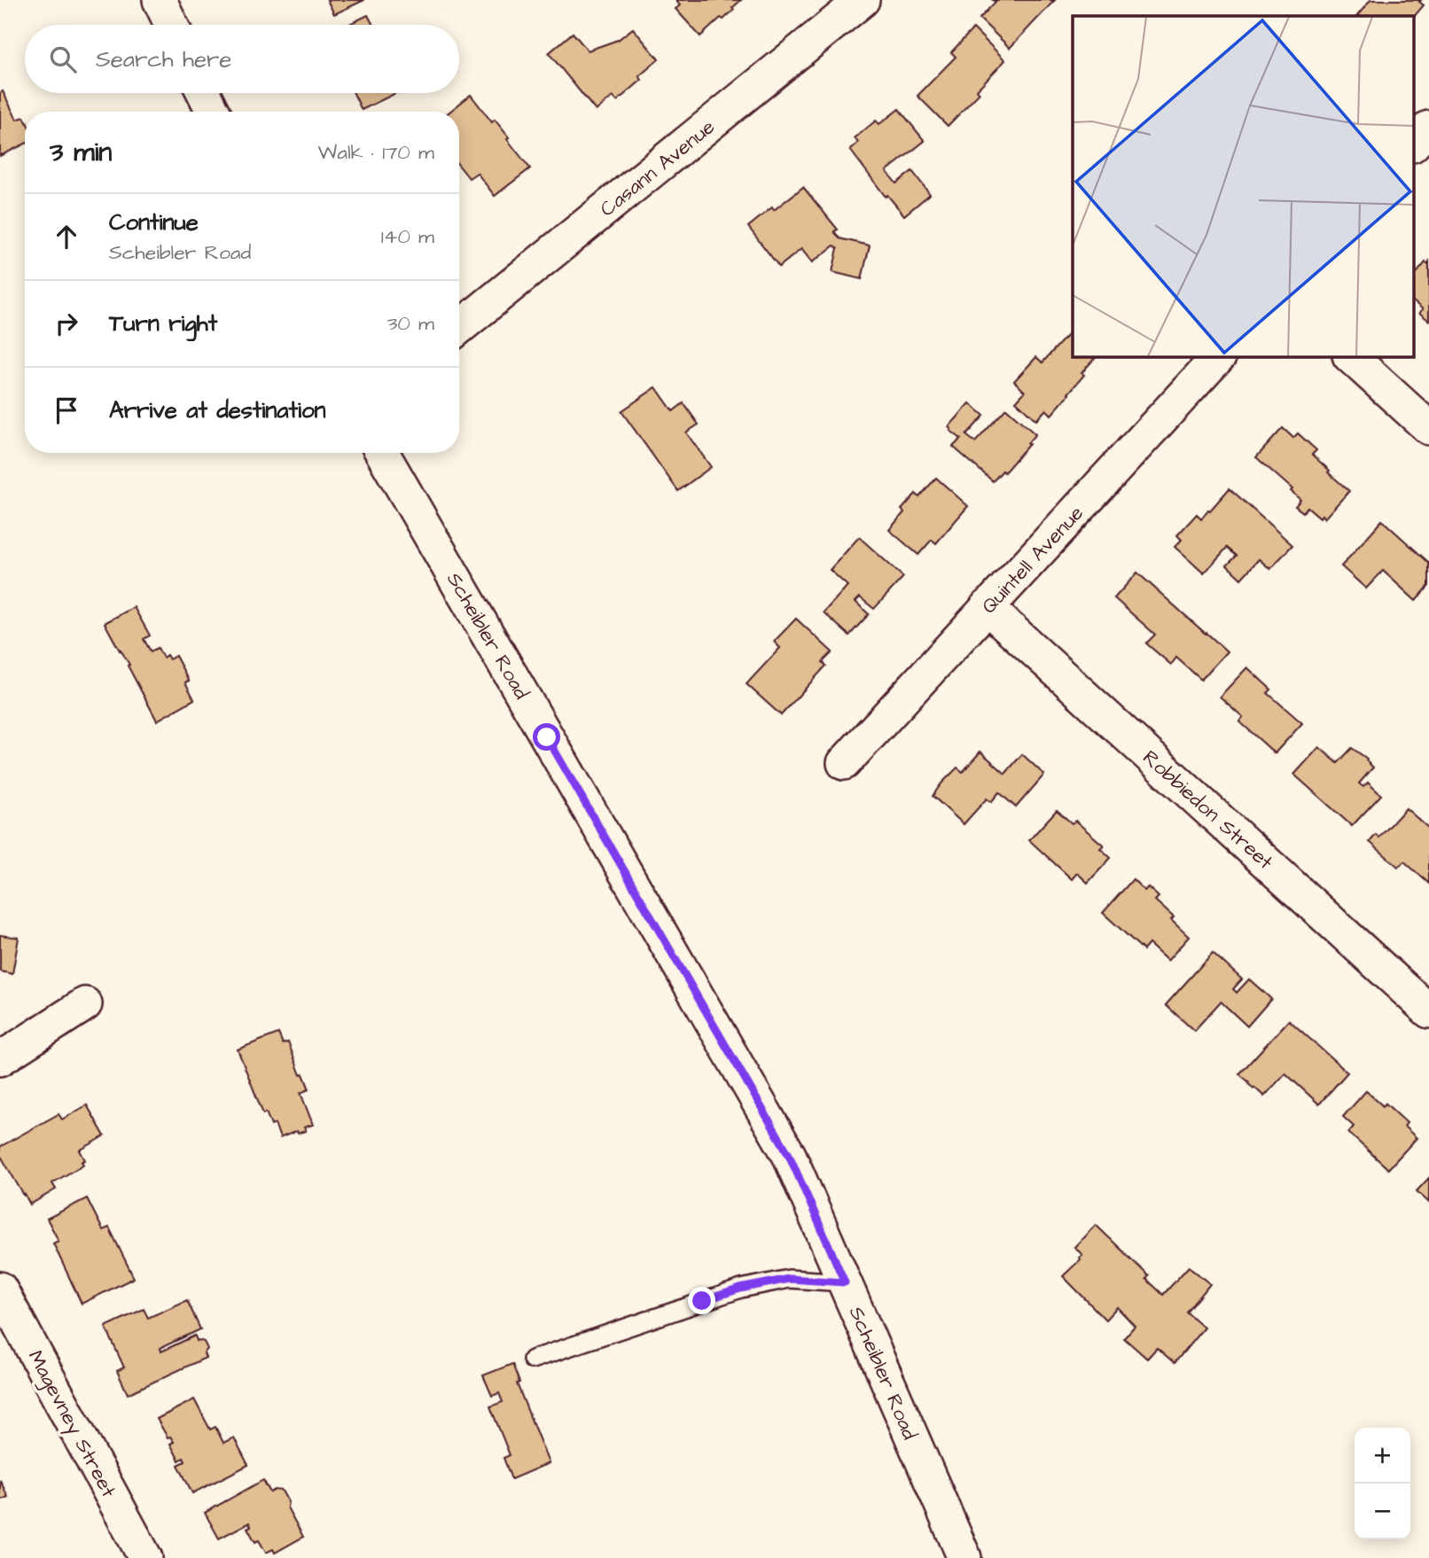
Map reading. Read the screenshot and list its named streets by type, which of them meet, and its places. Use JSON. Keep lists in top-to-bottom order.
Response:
{
  "streets": {
    "street": [
      "Casann Avenue",
      "Quintell Avenue",
      "Scheibler Road",
      "Robbiedon Street",
      "Magevney Street"
    ]
  },
  "crossings": [
    ["Quintell Avenue", "Robbiedon Street"]
  ],
  "page": {
    "search": "Search here",
    "heading": ["3 min", "Walk · 170 m"],
    "list": [
      ["Continue", "Scheibler Road", "140 m"],
      ["Turn right", "30 m"],
      "Arrive at destination"
    ],
    "map_buttons": ["+", "−"]
  }
}
